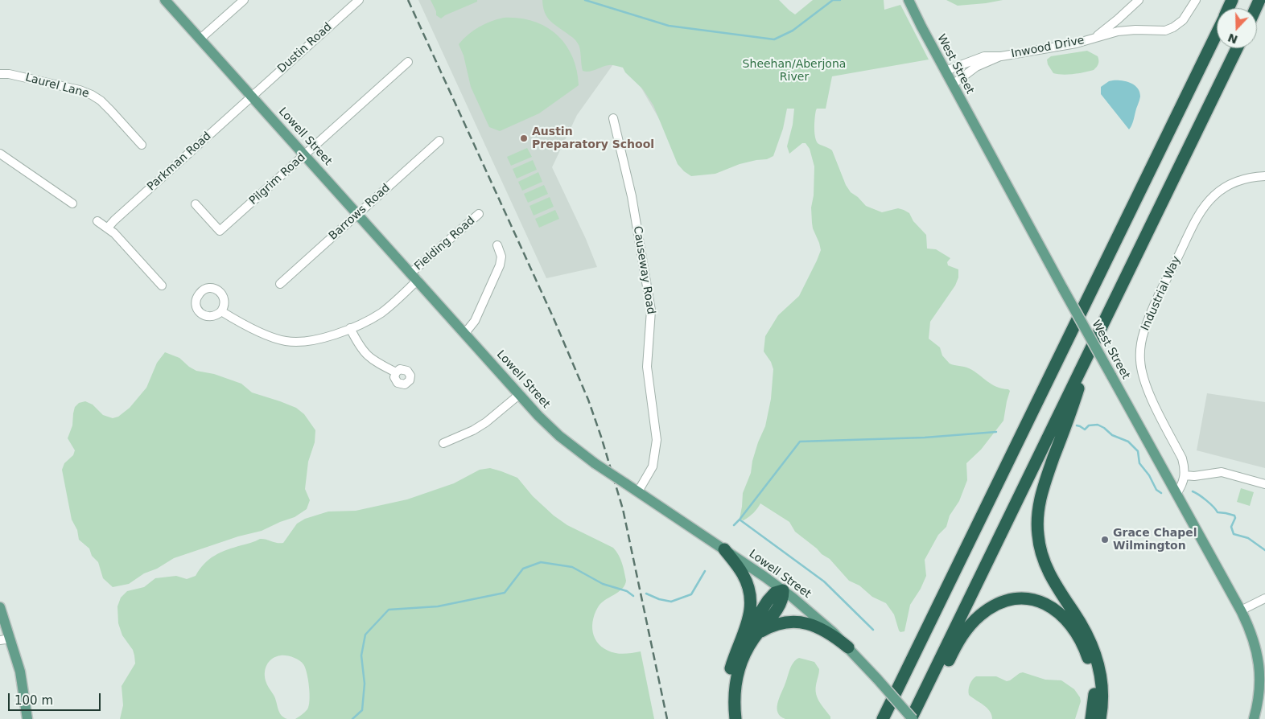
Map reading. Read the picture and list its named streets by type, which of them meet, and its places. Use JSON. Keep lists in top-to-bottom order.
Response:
{
  "streets": {
    "main road": ["West Street", "Lowell Street"],
    "street": [
      "Inwood Drive",
      "Dustin Road",
      "Laurel Lane",
      "Parkman Road",
      "Pilgrim Road",
      "Barrows Road",
      "Fielding Road",
      "Causeway Road",
      "Industrial Way"
    ]
  },
  "crossings": [
    ["Inwood Drive", "West Street"],
    ["Dustin Road", "Lowell Street"],
    ["Dustin Road", "Parkman Road"],
    ["Lowell Street", "Parkman Road"],
    ["Lowell Street", "Pilgrim Road"],
    ["Lowell Street", "Barrows Road"],
    ["Lowell Street", "Fielding Road"],
    ["Lowell Street", "Causeway Road"]
  ],
  "parks": ["Sheehan/Aberjona River"],
  "places": ["Austin Preparatory School", "Grace Chapel Wilmington"],
  "scale_bar": "100 m",
  "north": "bottom"
}
